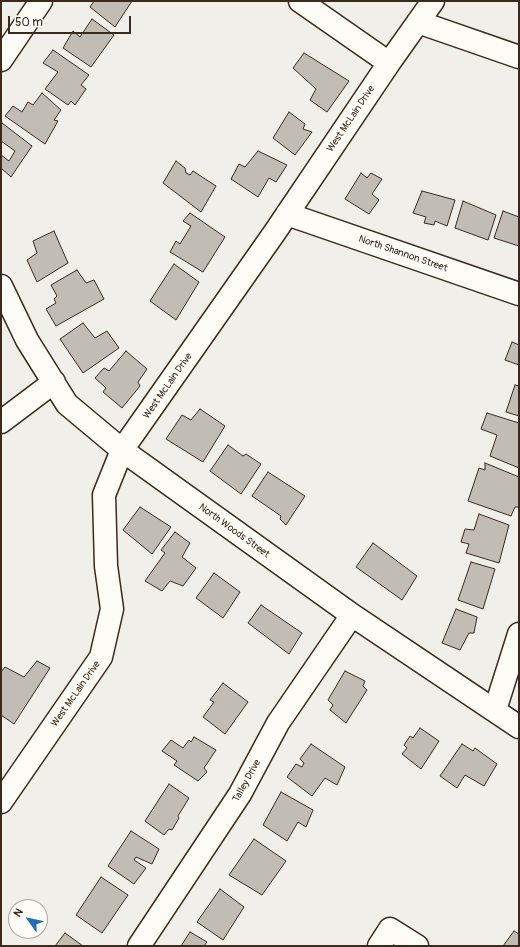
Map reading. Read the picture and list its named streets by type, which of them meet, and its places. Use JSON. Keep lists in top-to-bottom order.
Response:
{
  "streets": {
    "street": [
      "West McLain Drive",
      "North Shannon Street",
      "North Woods Street",
      "Talley Drive"
    ]
  },
  "crossings": [
    ["West McLain Drive", "North Shannon Street"],
    ["West McLain Drive", "North Woods Street"],
    ["North Woods Street", "Talley Drive"]
  ],
  "scale_bar": "50 m",
  "north": "top left"
}
